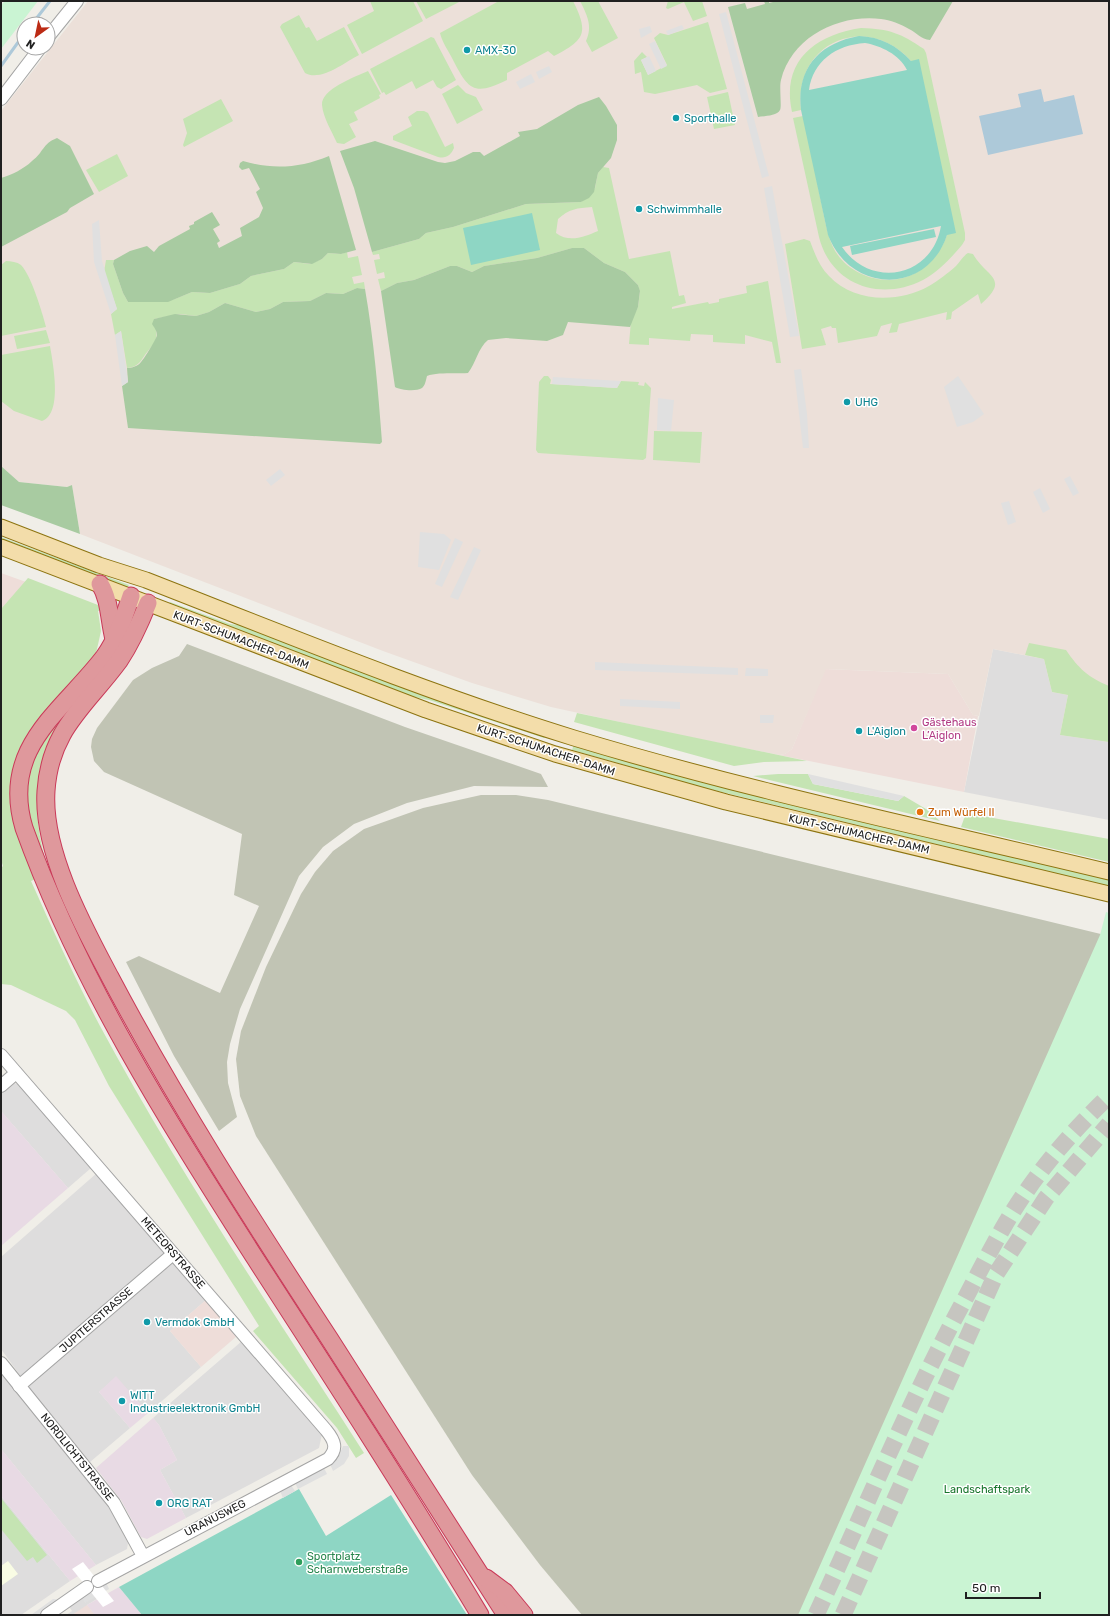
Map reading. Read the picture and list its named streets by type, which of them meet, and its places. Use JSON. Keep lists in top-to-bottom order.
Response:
{
  "streets": {
    "main road": ["KURT-SCHUMACHER-DAMM"],
    "street": [
      "METEORSTRASSE",
      "JUPITERSTRASSE",
      "NORDLICHTSTRASSE",
      "URANUSWEG"
    ]
  },
  "crossings": [
    ["METEORSTRASSE", "JUPITERSTRASSE"],
    ["METEORSTRASSE", "URANUSWEG"],
    ["JUPITERSTRASSE", "NORDLICHTSTRASSE"],
    ["NORDLICHTSTRASSE", "URANUSWEG"]
  ],
  "parks": ["Landschaftspark"],
  "places": [
    "AMX-30",
    "Sporthalle",
    "Schwimmhalle",
    "UHG",
    "Gästehaus L’Aiglon",
    "L'Aiglon",
    "Zum Würfel II",
    "Vermdok GmbH",
    "WITT Industrieelektronik GmbH",
    "ORG RAT",
    "Sportplatz Scharnweberstraße"
  ],
  "scale_bar": "50 m",
  "north": "bottom left"
}
